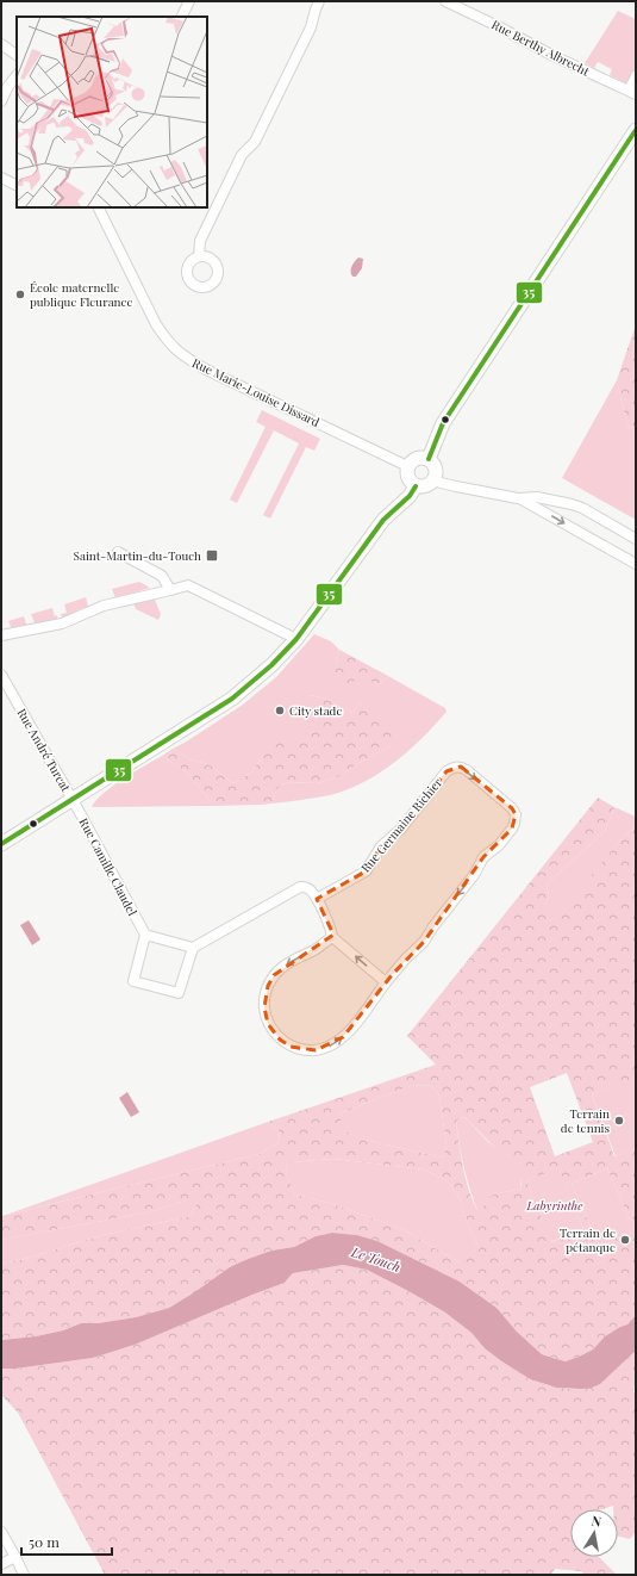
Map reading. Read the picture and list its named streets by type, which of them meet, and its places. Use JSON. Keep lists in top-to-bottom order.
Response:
{
  "streets": {
    "street": [
      "Rue Berthy Albrecht",
      "Rue Marie-Louise Dissard",
      "Rue André Turcat",
      "Rue Germaine Richier",
      "Rue Camille Claudel"
    ]
  },
  "crossings": [
    ["Rue André Turcat", "Rue Camille Claudel"]
  ],
  "water": ["Le Touch"],
  "parks": ["Labyrinthe"],
  "places": {
    "other": [
      "École maternelle publique Fleurance",
      "City stade",
      "Terrain de tennis",
      "Terrain de pétanque"
    ],
    "transit": ["Saint-Martin-du-Touch"]
  },
  "lines": ["transit line 35"],
  "scale_bar": "50 m",
  "north": "top"
}
